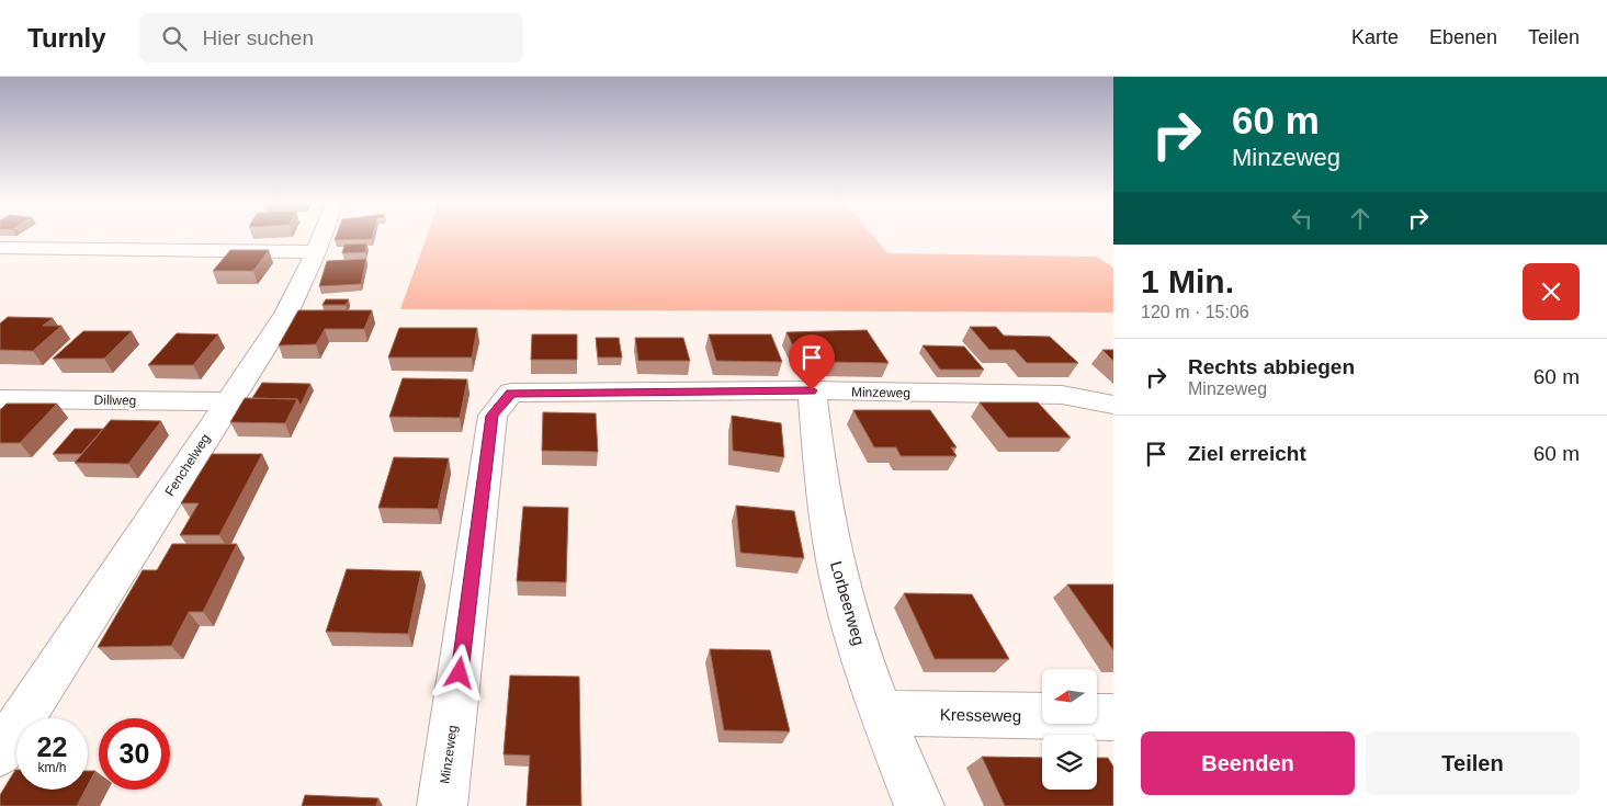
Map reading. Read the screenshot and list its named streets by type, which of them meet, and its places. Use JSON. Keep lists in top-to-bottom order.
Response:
{
  "streets": {
    "street": [
      "Minzeweg",
      "Dillweg",
      "Fenchelweg",
      "Lorbeerweg",
      "Kresseweg"
    ]
  },
  "crossings": [
    ["Minzeweg", "Lorbeerweg"],
    ["Dillweg", "Fenchelweg"],
    ["Lorbeerweg", "Kresseweg"]
  ],
  "north": "left",
  "page": {
    "header": "Turnly",
    "search": "Hier suchen",
    "nav": ["Karte", "Ebenen", "Teilen"],
    "turn": ["60 m", "Minzeweg"],
    "heading": ["1 Min.", "120 m · 15:06"],
    "list": [
      {
        "name": "Rechts abbiegen",
        "note": "Minzeweg",
        "value": "60 m"
      },
      {
        "name": "Ziel erreicht",
        "value": "60 m"
      }
    ],
    "speed": "22 km/h",
    "limit": "30",
    "buttons": ["Beenden", "Teilen"]
  }
}
